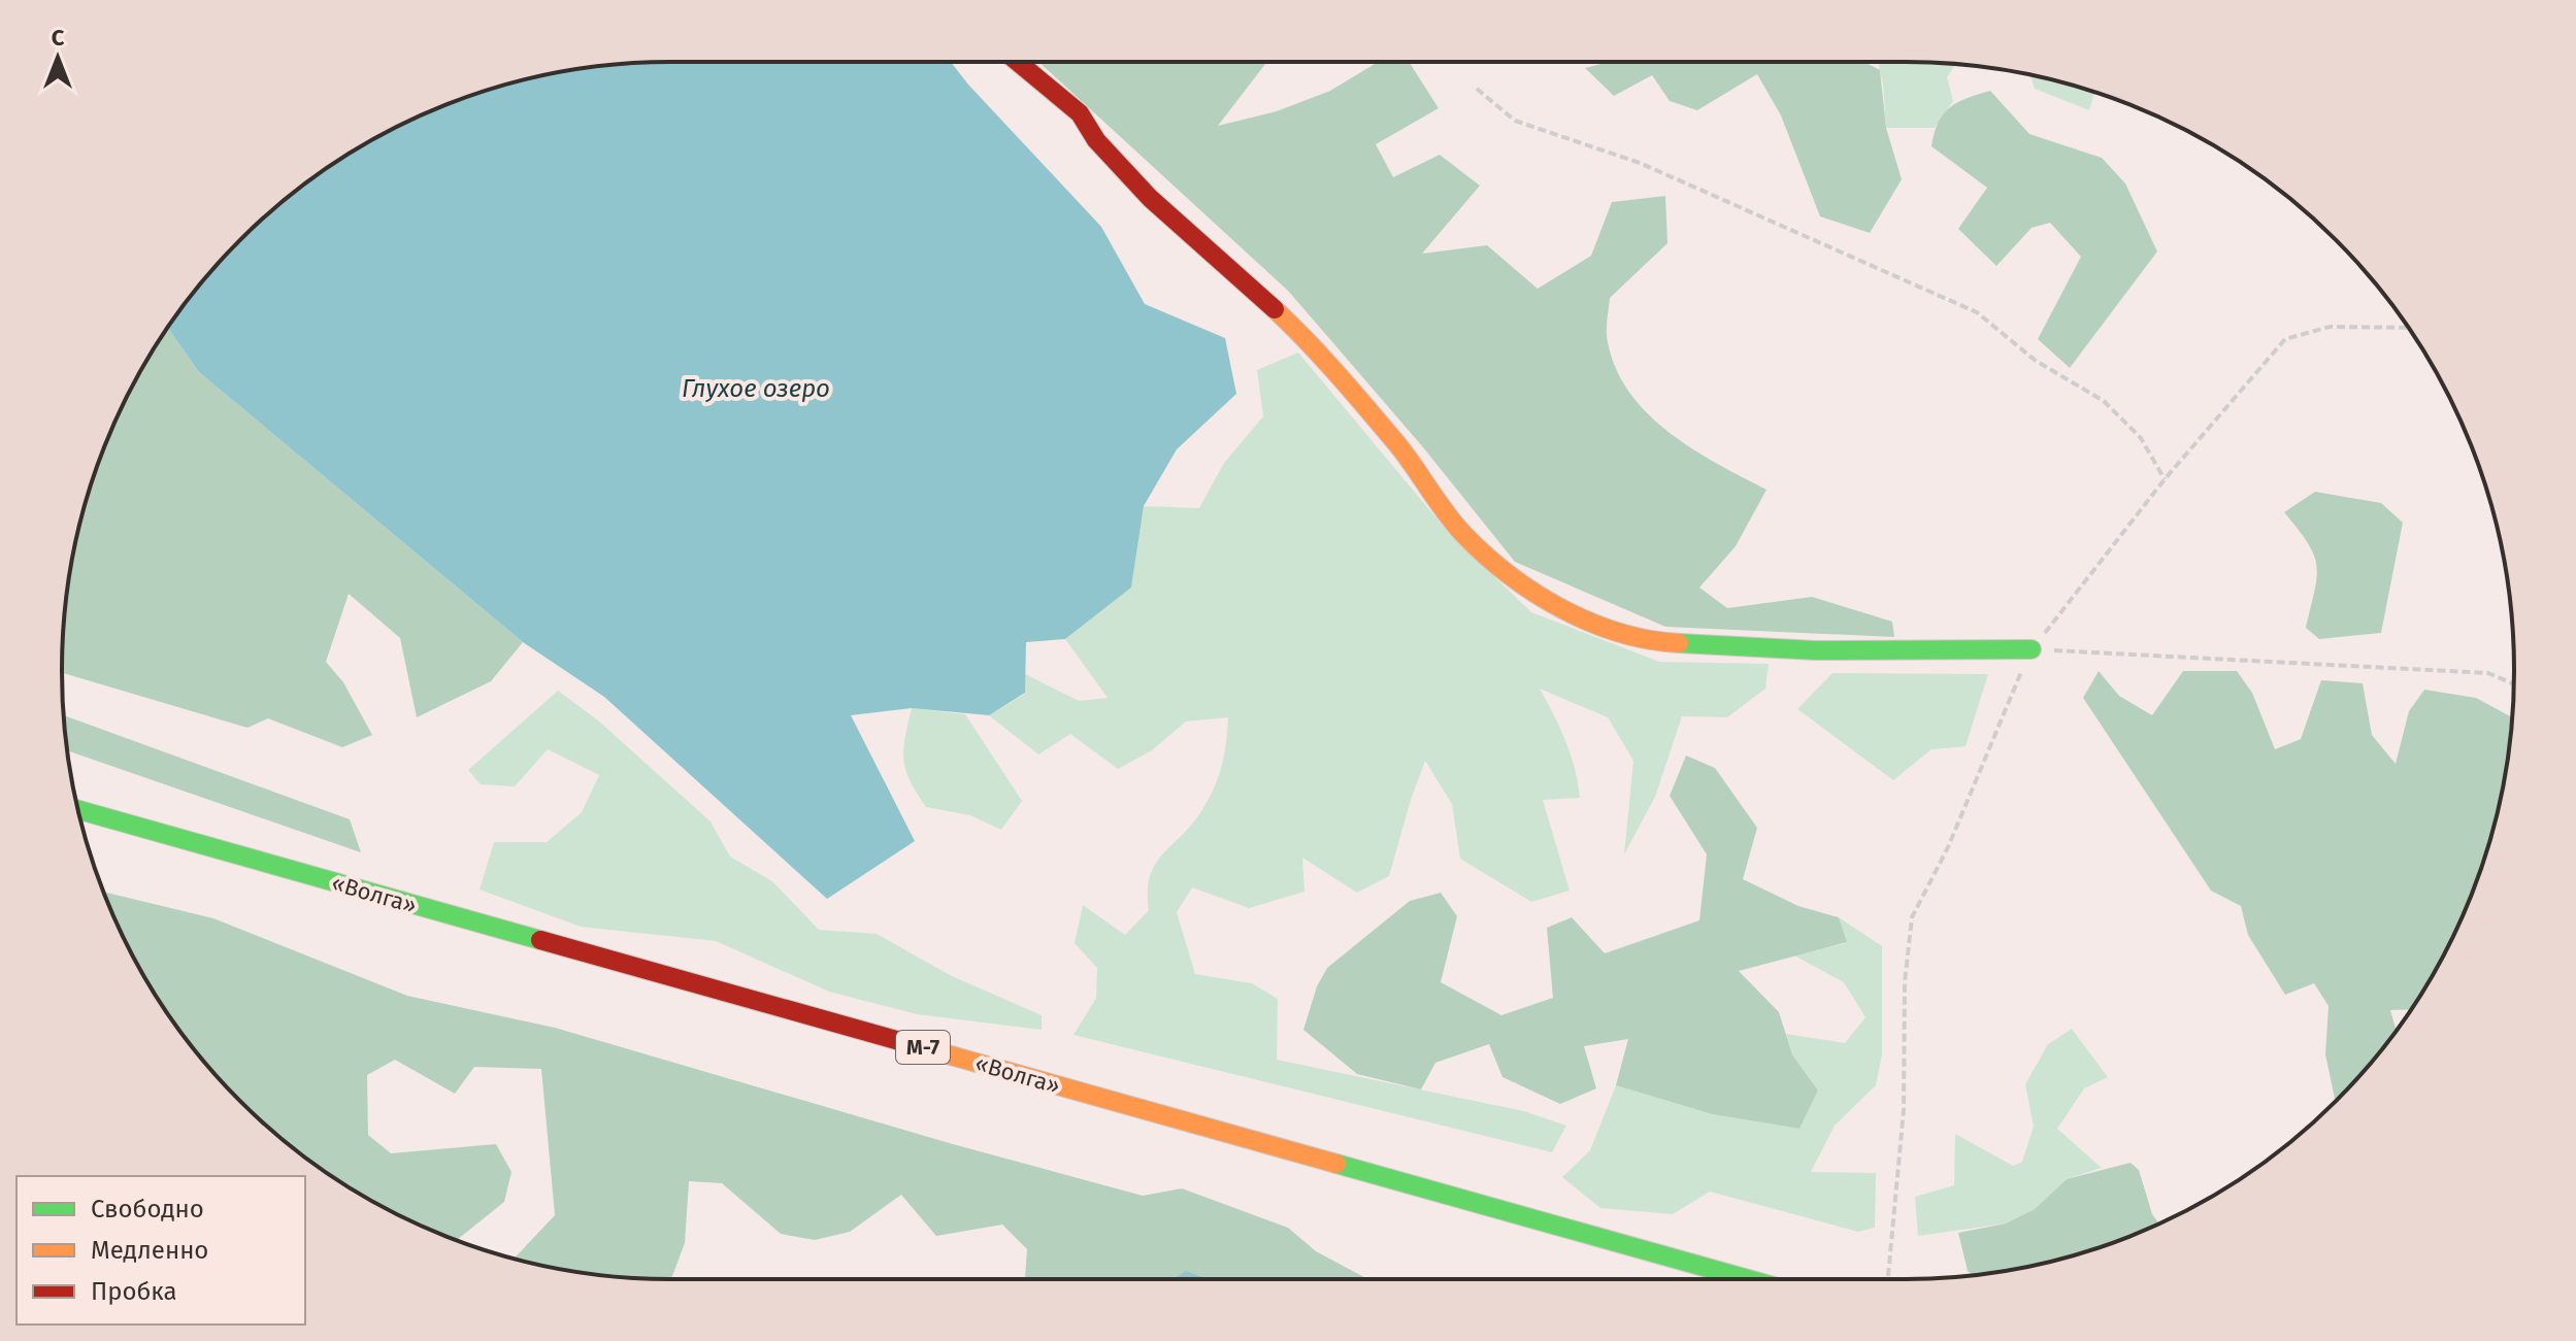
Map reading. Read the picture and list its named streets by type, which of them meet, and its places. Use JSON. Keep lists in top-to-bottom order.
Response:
{
  "streets": {
    "main road": ["«Волга»", "М-7"]
  },
  "water": ["Глухое озеро"],
  "legend": ["Свободно", "Медленно", "Пробка"],
  "north": "top"
}
